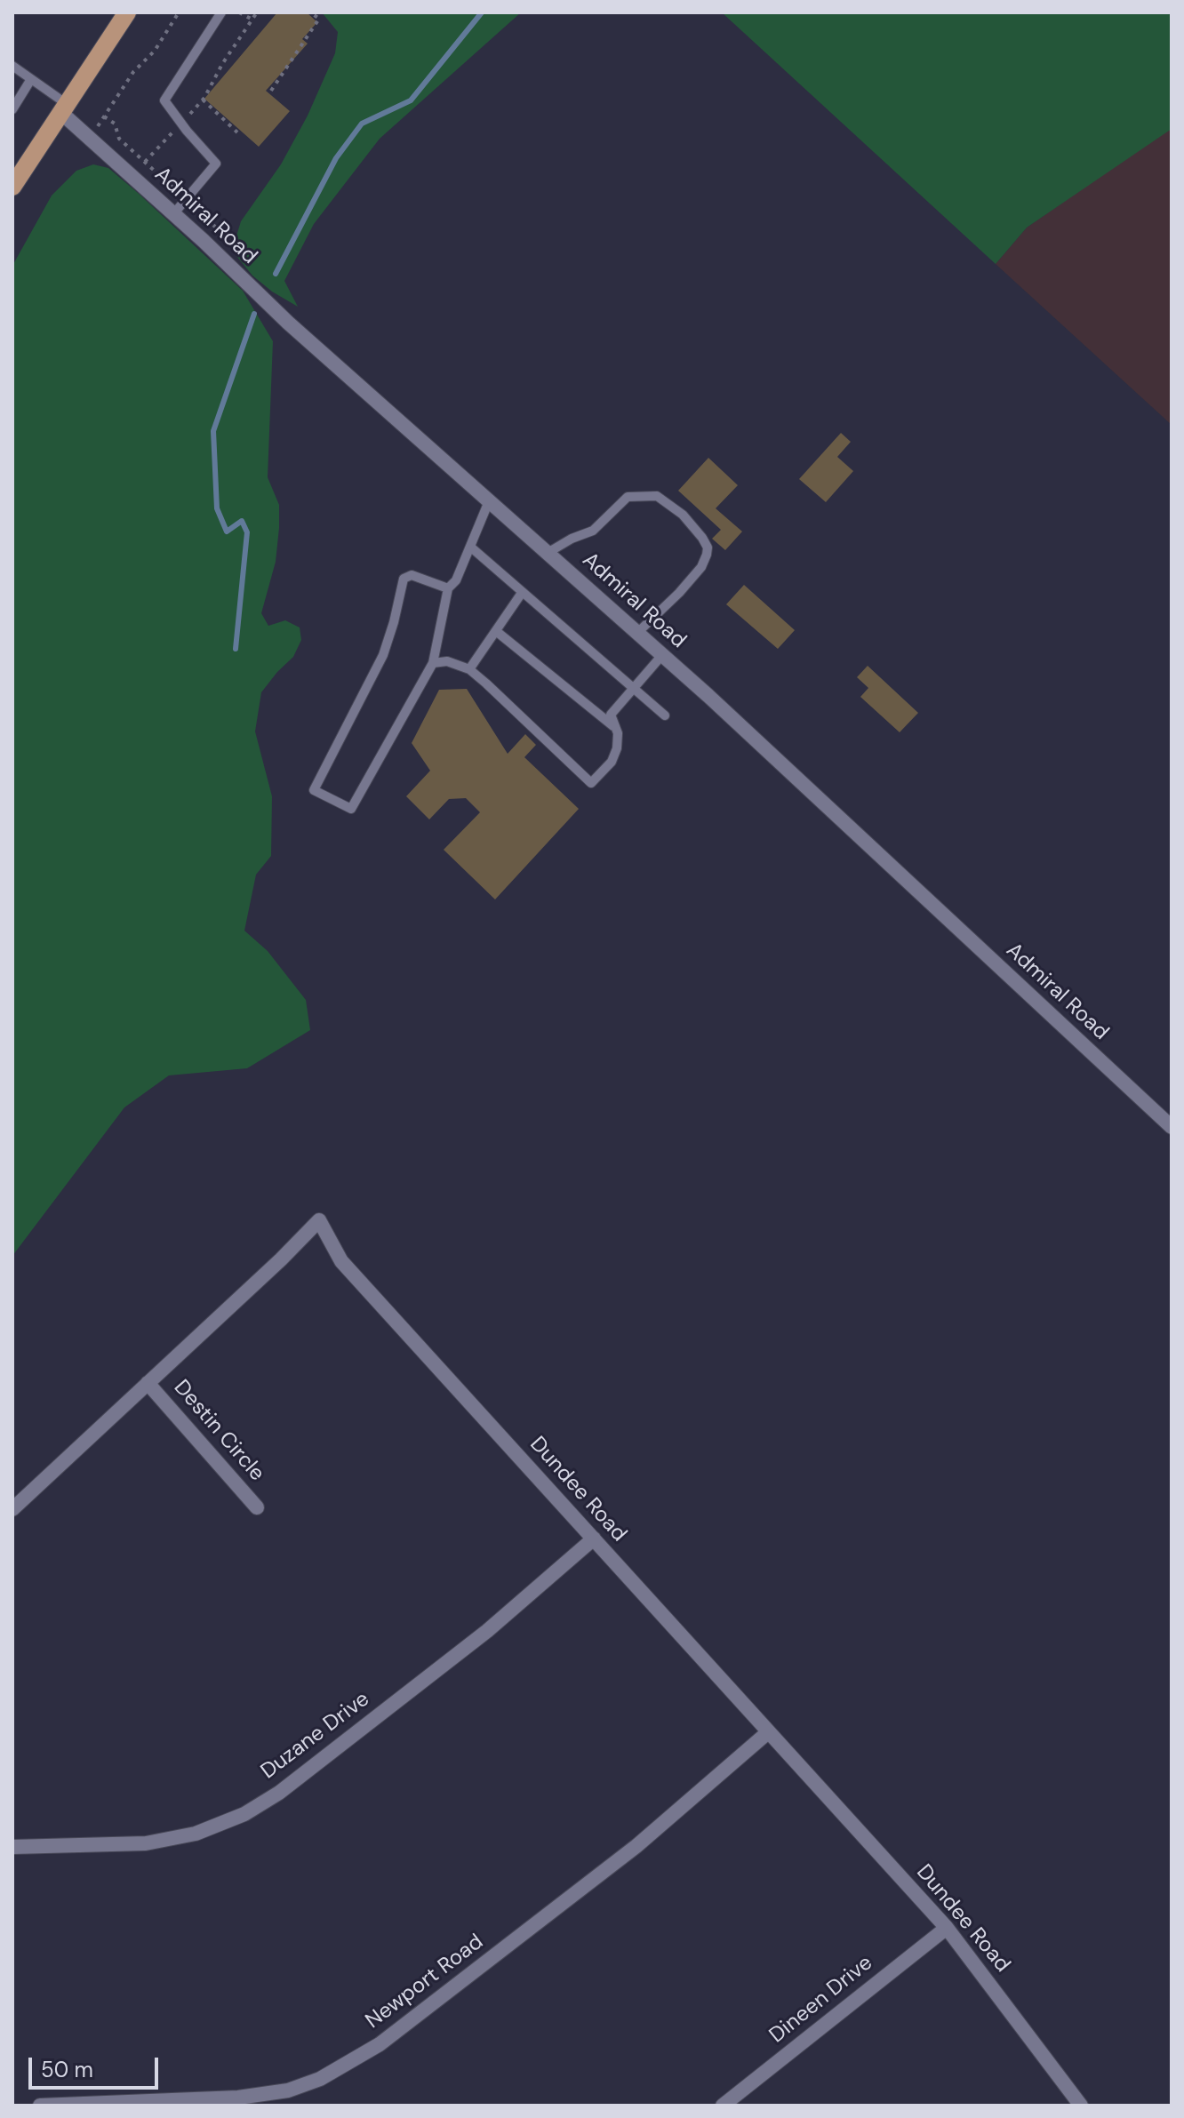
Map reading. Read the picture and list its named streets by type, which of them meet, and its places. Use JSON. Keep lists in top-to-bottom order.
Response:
{
  "streets": {
    "street": [
      "Admiral Road",
      "Destin Circle",
      "Dundee Road",
      "Duzane Drive",
      "Newport Road",
      "Dineen Drive"
    ]
  },
  "crossings": [
    ["Destin Circle", "Dundee Road"],
    ["Dundee Road", "Duzane Drive"],
    ["Dundee Road", "Newport Road"],
    ["Dundee Road", "Dineen Drive"]
  ],
  "scale_bar": "50 m"
}
